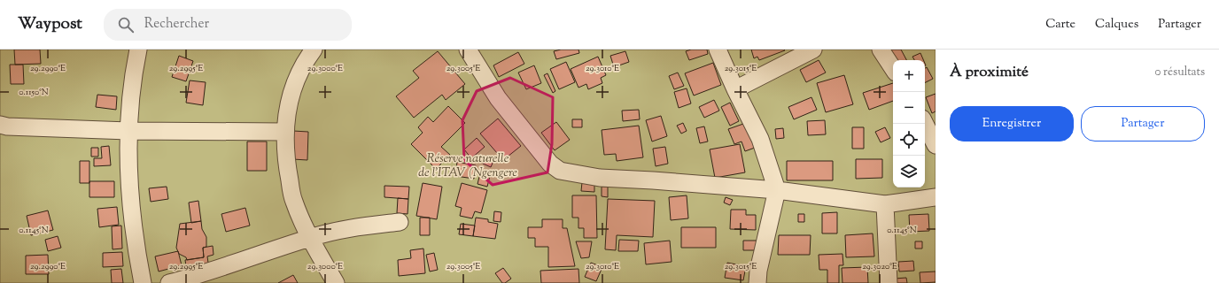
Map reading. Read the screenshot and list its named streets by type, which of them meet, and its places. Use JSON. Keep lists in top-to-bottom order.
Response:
{
  "parks": ["Réserve naturelle de l'ITAV (Ngengere"],
  "page": {
    "header": "Waypost",
    "search": "Rechercher",
    "nav": ["Carte", "Calques", "Partager"],
    "heading": ["À proximité", "0 résultats"],
    "map_buttons": ["+", "−"],
    "buttons": ["Enregistrer", "Partager"]
  },
  "coordinates": [
    "29.2990°E",
    "29.2995°E",
    "29.3000°E",
    "29.3005°E",
    "29.3010°E",
    "29.3015°E",
    "0.1150°N",
    "0.1145°N",
    "29.3020°E"
  ]
}
